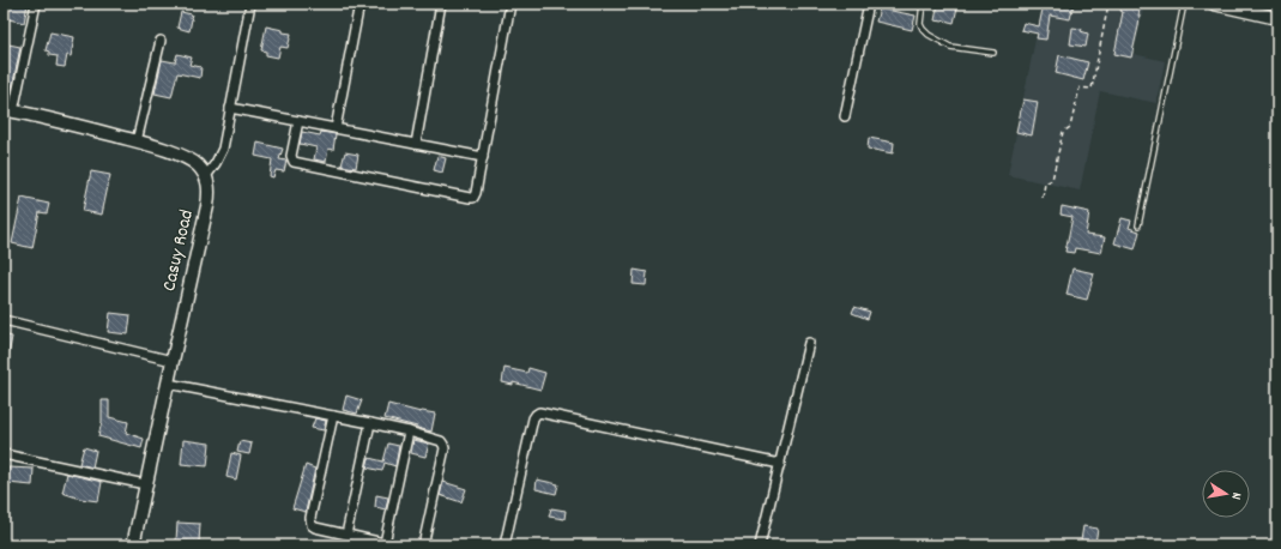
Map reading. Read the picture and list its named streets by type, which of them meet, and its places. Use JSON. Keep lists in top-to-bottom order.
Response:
{
  "streets": {
    "street": ["Casuy Road"]
  },
  "north": "right"
}
